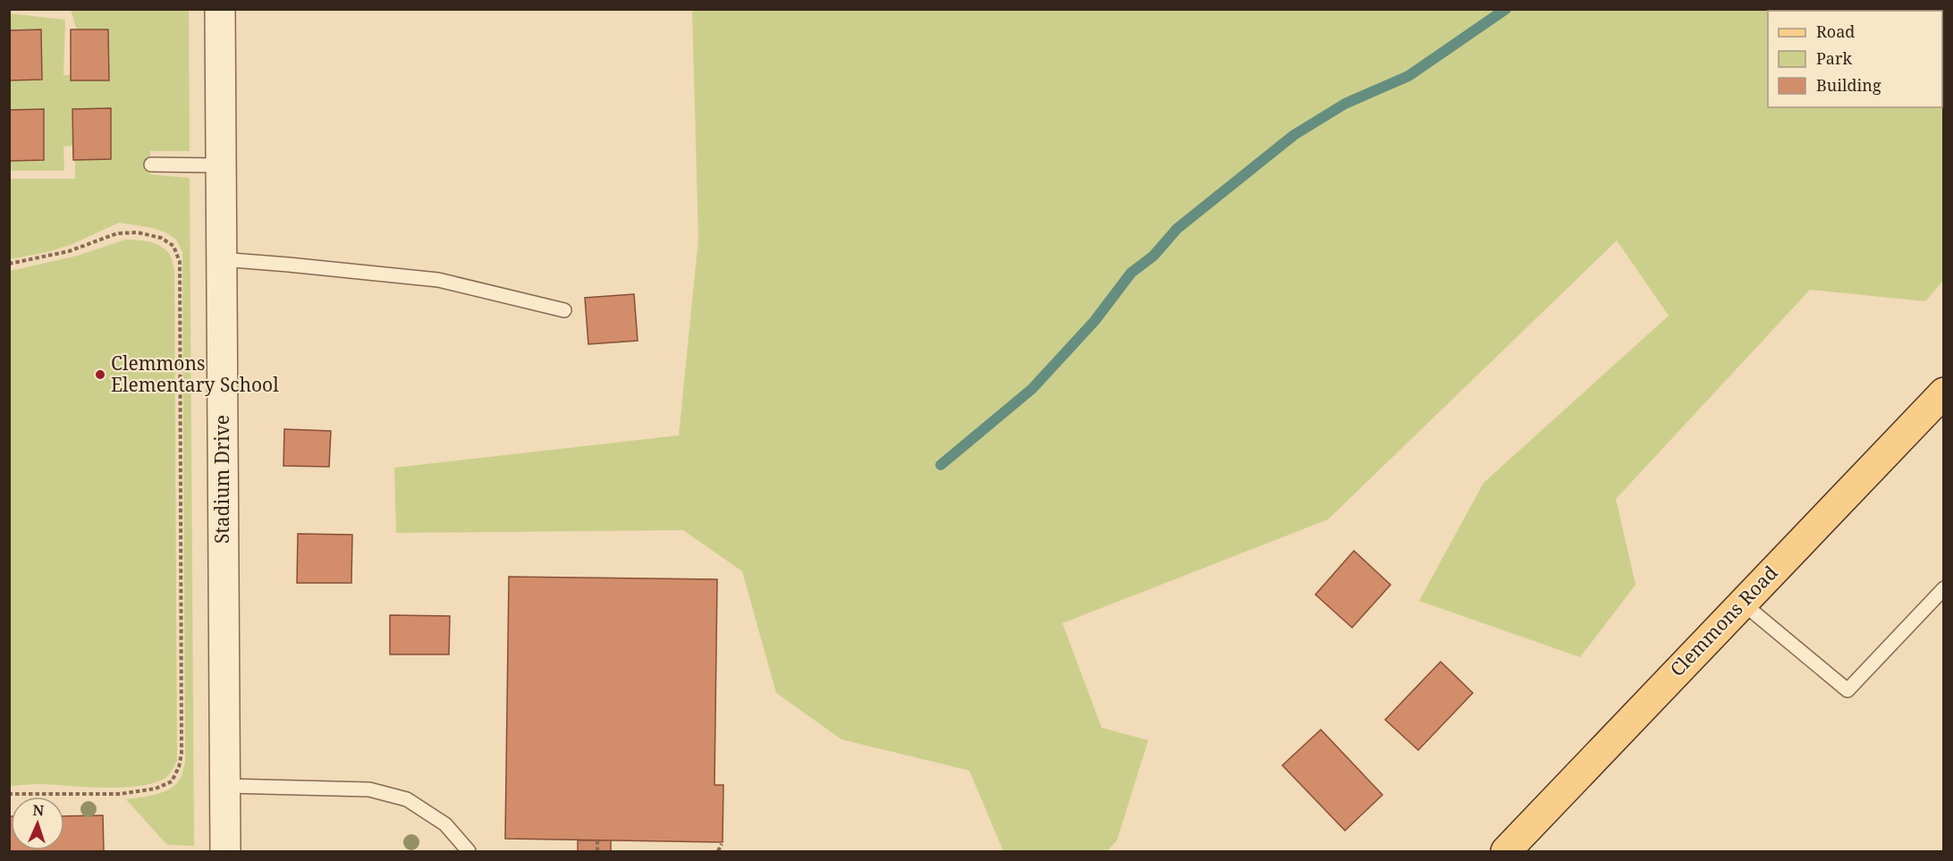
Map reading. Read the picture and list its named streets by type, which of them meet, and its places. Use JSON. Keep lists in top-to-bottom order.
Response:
{
  "streets": {
    "main road": ["Clemmons Road"],
    "street": ["Stadium Drive"]
  },
  "places": ["Clemmons Elementary School"],
  "legend": ["Road", "Park", "Building"],
  "north": "top"
}
